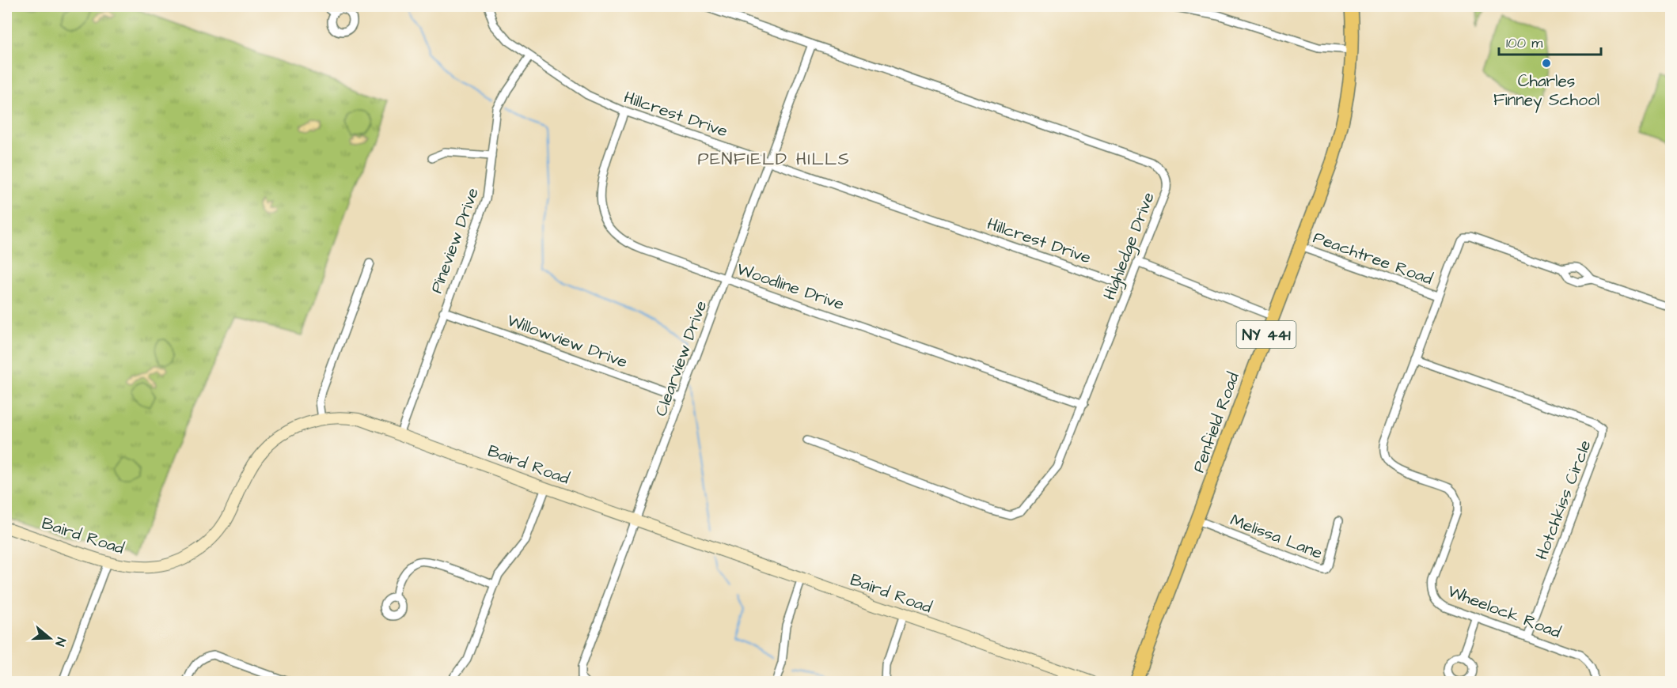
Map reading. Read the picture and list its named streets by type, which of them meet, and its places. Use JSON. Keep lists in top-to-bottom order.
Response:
{
  "streets": {
    "main road": ["NY 441", "Penfield Road"],
    "street": [
      "Hillcrest Drive",
      "Pineview Drive",
      "Highledge Drive",
      "Peachtree Road",
      "Woodline Drive",
      "Willowview Drive",
      "Clearview Drive",
      "Baird Road",
      "Hotchkiss Circle",
      "Melissa Lane",
      "Wheelock Road"
    ]
  },
  "crossings": [
    ["Hillcrest Drive", "Pineview Drive"],
    ["Hillcrest Drive", "Highledge Drive"],
    ["Hillcrest Drive", "Woodline Drive"],
    ["Hillcrest Drive", "Clearview Drive"],
    ["Pineview Drive", "Willowview Drive"],
    ["Pineview Drive", "Baird Road"],
    ["Highledge Drive", "Woodline Drive"],
    ["Highledge Drive", "Clearview Drive"],
    ["Peachtree Road", "Penfield Road"],
    ["Peachtree Road", "Wheelock Road"],
    ["Woodline Drive", "Clearview Drive"],
    ["Willowview Drive", "Clearview Drive"],
    ["Clearview Drive", "Baird Road"],
    ["Penfield Road", "Melissa Lane"],
    ["Hotchkiss Circle", "Wheelock Road"]
  ],
  "districts": ["PENFIELD HILLS"],
  "places": ["Charles Finney School"],
  "scale_bar": "100 m",
  "north": "right"
}
